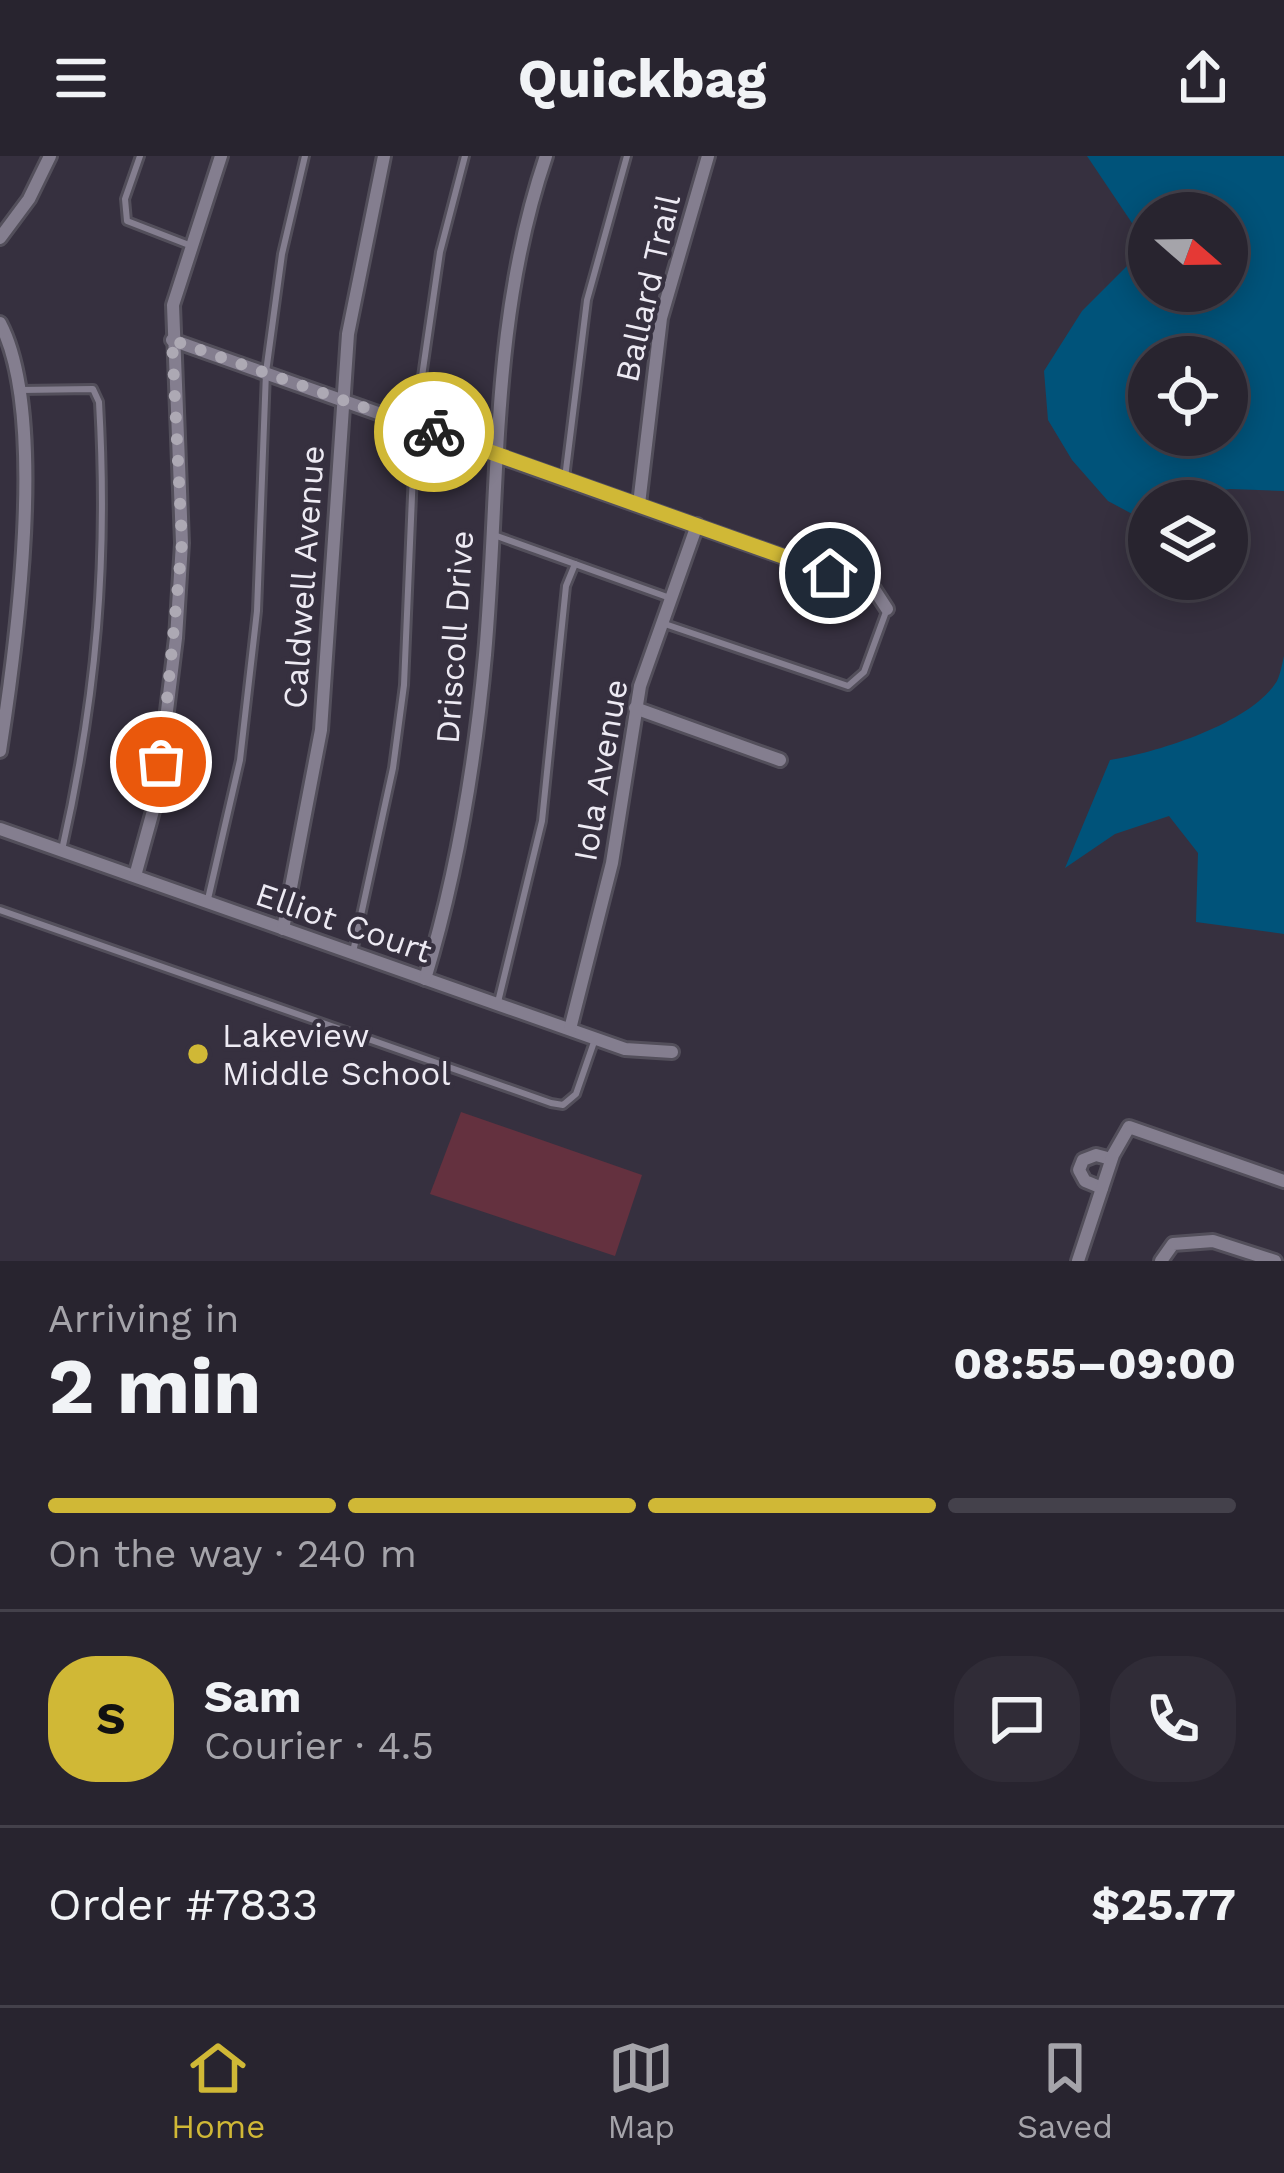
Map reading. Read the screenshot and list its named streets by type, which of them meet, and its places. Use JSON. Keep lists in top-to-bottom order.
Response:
{
  "streets": {
    "street": [
      "Ballard Trail",
      "Caldwell Avenue",
      "Driscoll Drive",
      "Iola Avenue",
      "Elliot Court"
    ]
  },
  "crossings": [
    ["Caldwell Avenue", "Elliot Court"],
    ["Driscoll Drive", "Elliot Court"],
    ["Iola Avenue", "Elliot Court"]
  ],
  "places": ["Lakeview Middle School"],
  "north": "right",
  "page": {
    "header": "Quickbag",
    "heading": ["2 min", "Arriving in", "08:55–09:00"],
    "panel": [
      "Sam",
      "Courier · 4.5",
      "Order #7833",
      "$25.77"
    ],
    "bar": "On the way · 240 m",
    "round": "S",
    "tabs": ["Home", "Map", "Saved"]
  }
}
